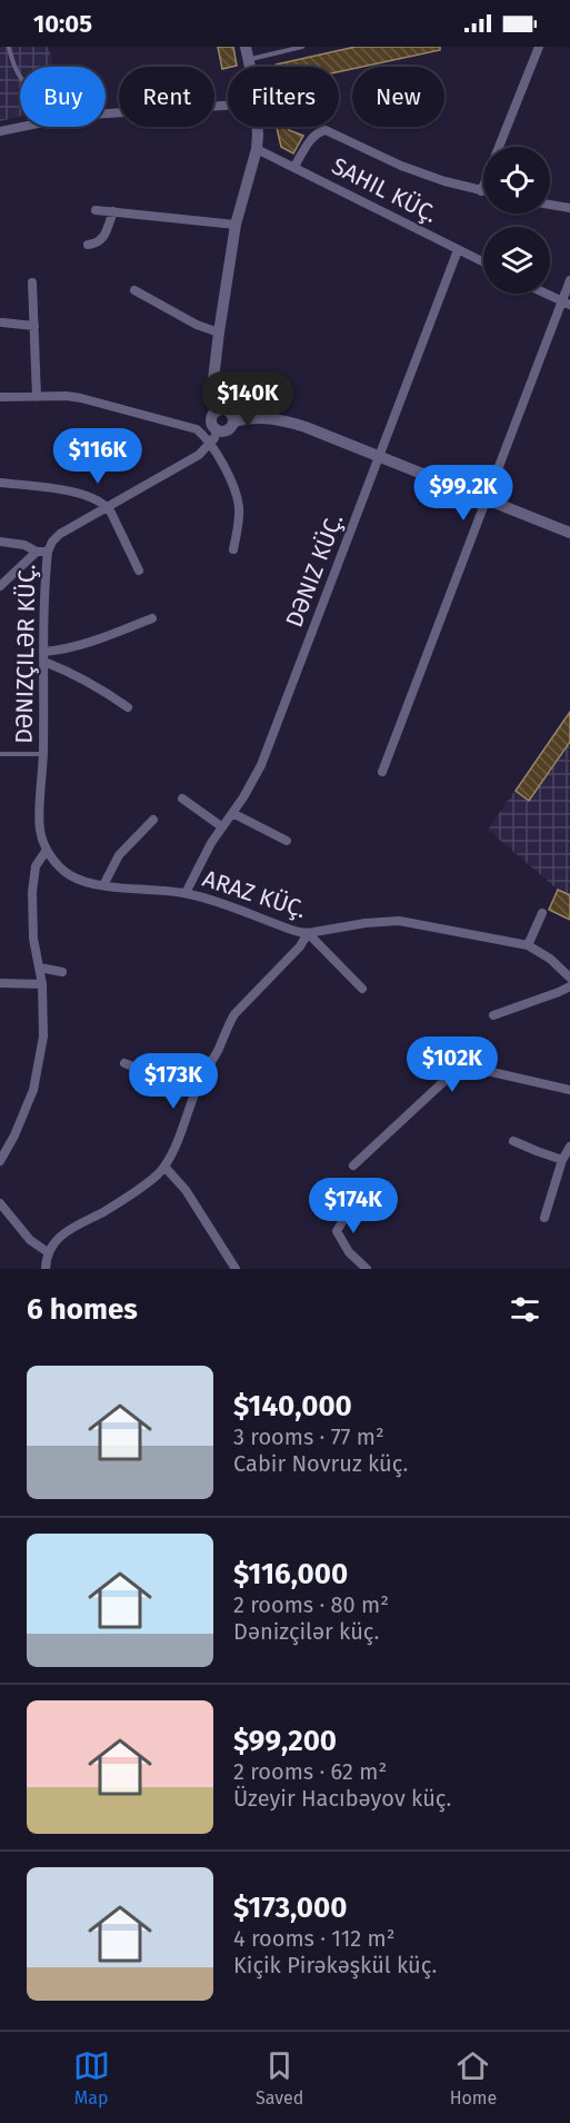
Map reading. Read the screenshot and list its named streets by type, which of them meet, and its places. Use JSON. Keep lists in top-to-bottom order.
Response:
{
  "streets": {
    "street": [
      "SAHIL KÜÇ.",
      "DӘNIZ KÜÇ.",
      "DӘNIZÇILӘR KÜÇ.",
      "ARAZ KÜÇ."
    ]
  },
  "crossings": [
    ["SAHIL KÜÇ.", "DӘNIZ KÜÇ."],
    ["DӘNIZ KÜÇ.", "ARAZ KÜÇ."],
    ["DӘNIZÇILӘR KÜÇ.", "ARAZ KÜÇ."]
  ],
  "page": {
    "status": "10:05",
    "chip": [
      "Buy",
      "Rent",
      "Filters",
      "New"
    ],
    "price": [
      "$140K",
      "$116K",
      "$99.2K",
      "$102K",
      "$173K",
      "$174K"
    ],
    "heading": "6 homes",
    "list": [
      {
        "name": "$140,000",
        "note": "3 rooms · 77 m² · Cabir Novruz küç."
      },
      {
        "name": "$116,000",
        "note": "2 rooms · 80 m² · Dәnizçilәr küç."
      },
      {
        "name": "$99,200",
        "note": "2 rooms · 62 m² · Üzeyir Hacıbəyov küç."
      },
      {
        "name": "$173,000",
        "note": "4 rooms · 112 m² · Kiçik Pirəkəşkül küç."
      }
    ],
    "tabs": ["Map", "Saved", "Home"]
  }
}
